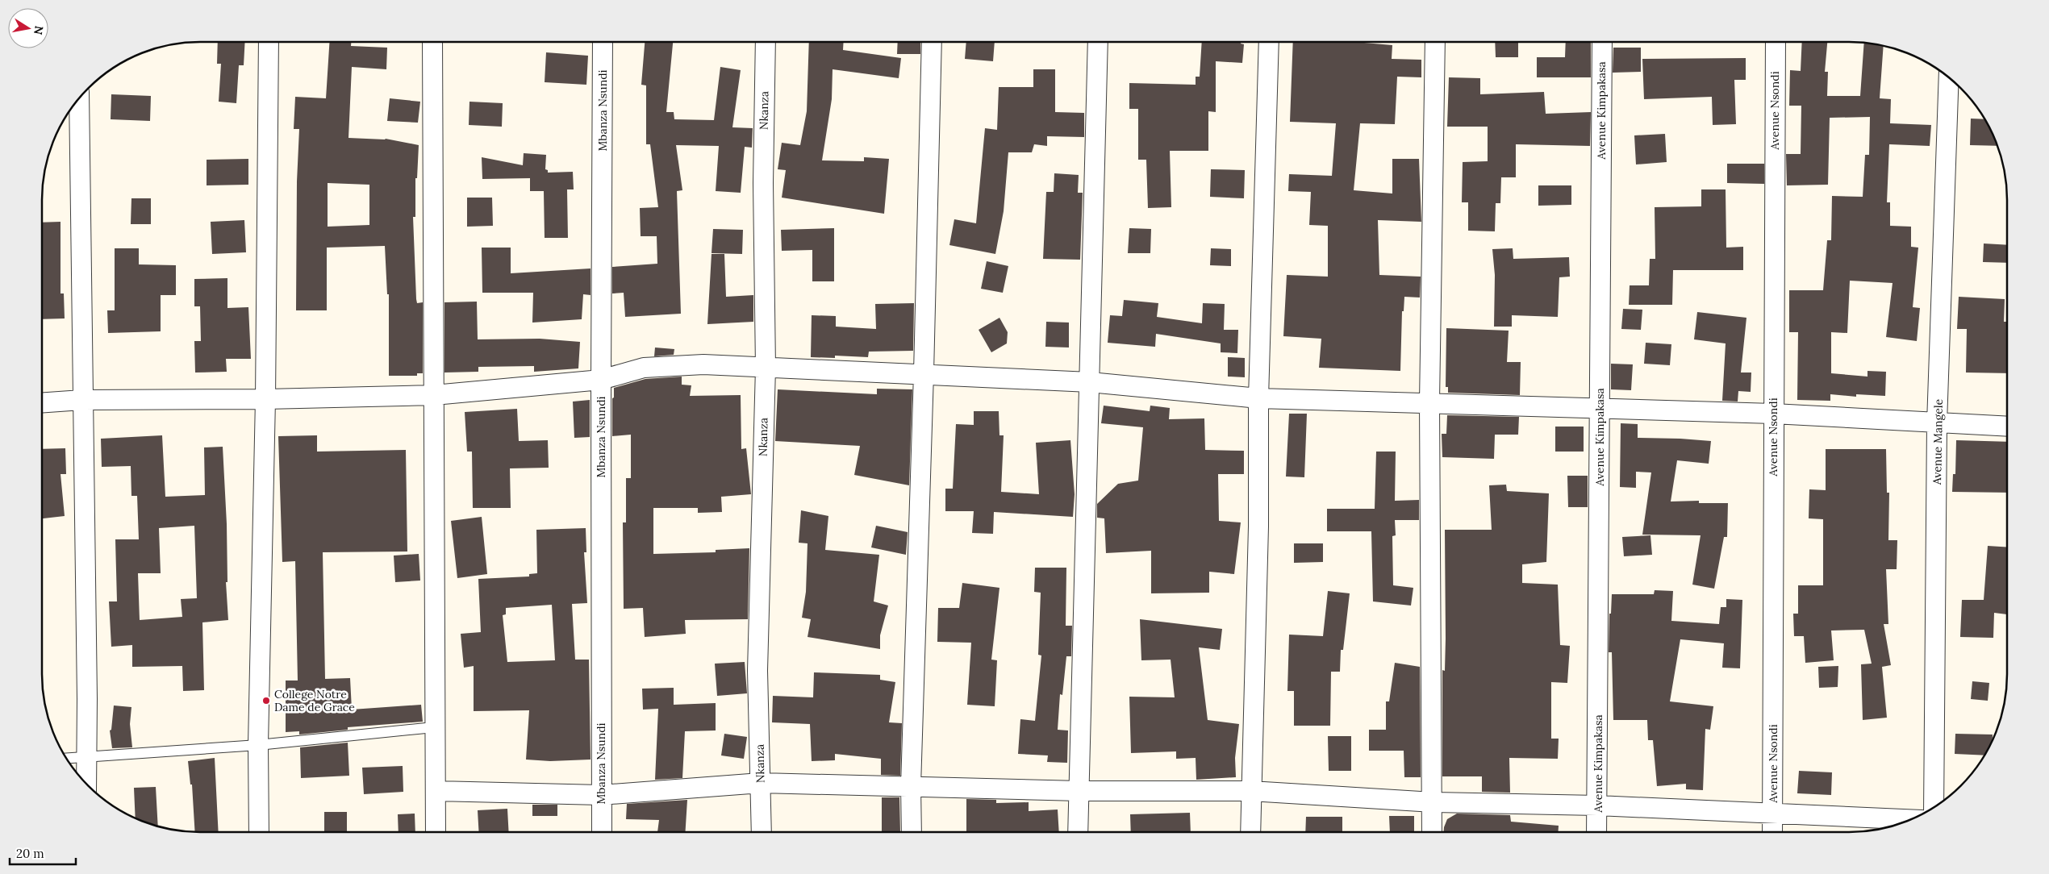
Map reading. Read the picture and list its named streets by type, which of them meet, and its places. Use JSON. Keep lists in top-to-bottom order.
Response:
{
  "streets": {
    "street": [
      "Mbanza Nsundi",
      "Nkanza",
      "Avenue Kimpakasa",
      "Avenue Nsondi",
      "Avenue Mangele"
    ]
  },
  "places": ["College Notre Dame de Grace"],
  "scale_bar": "20 m",
  "north": "right"
}
